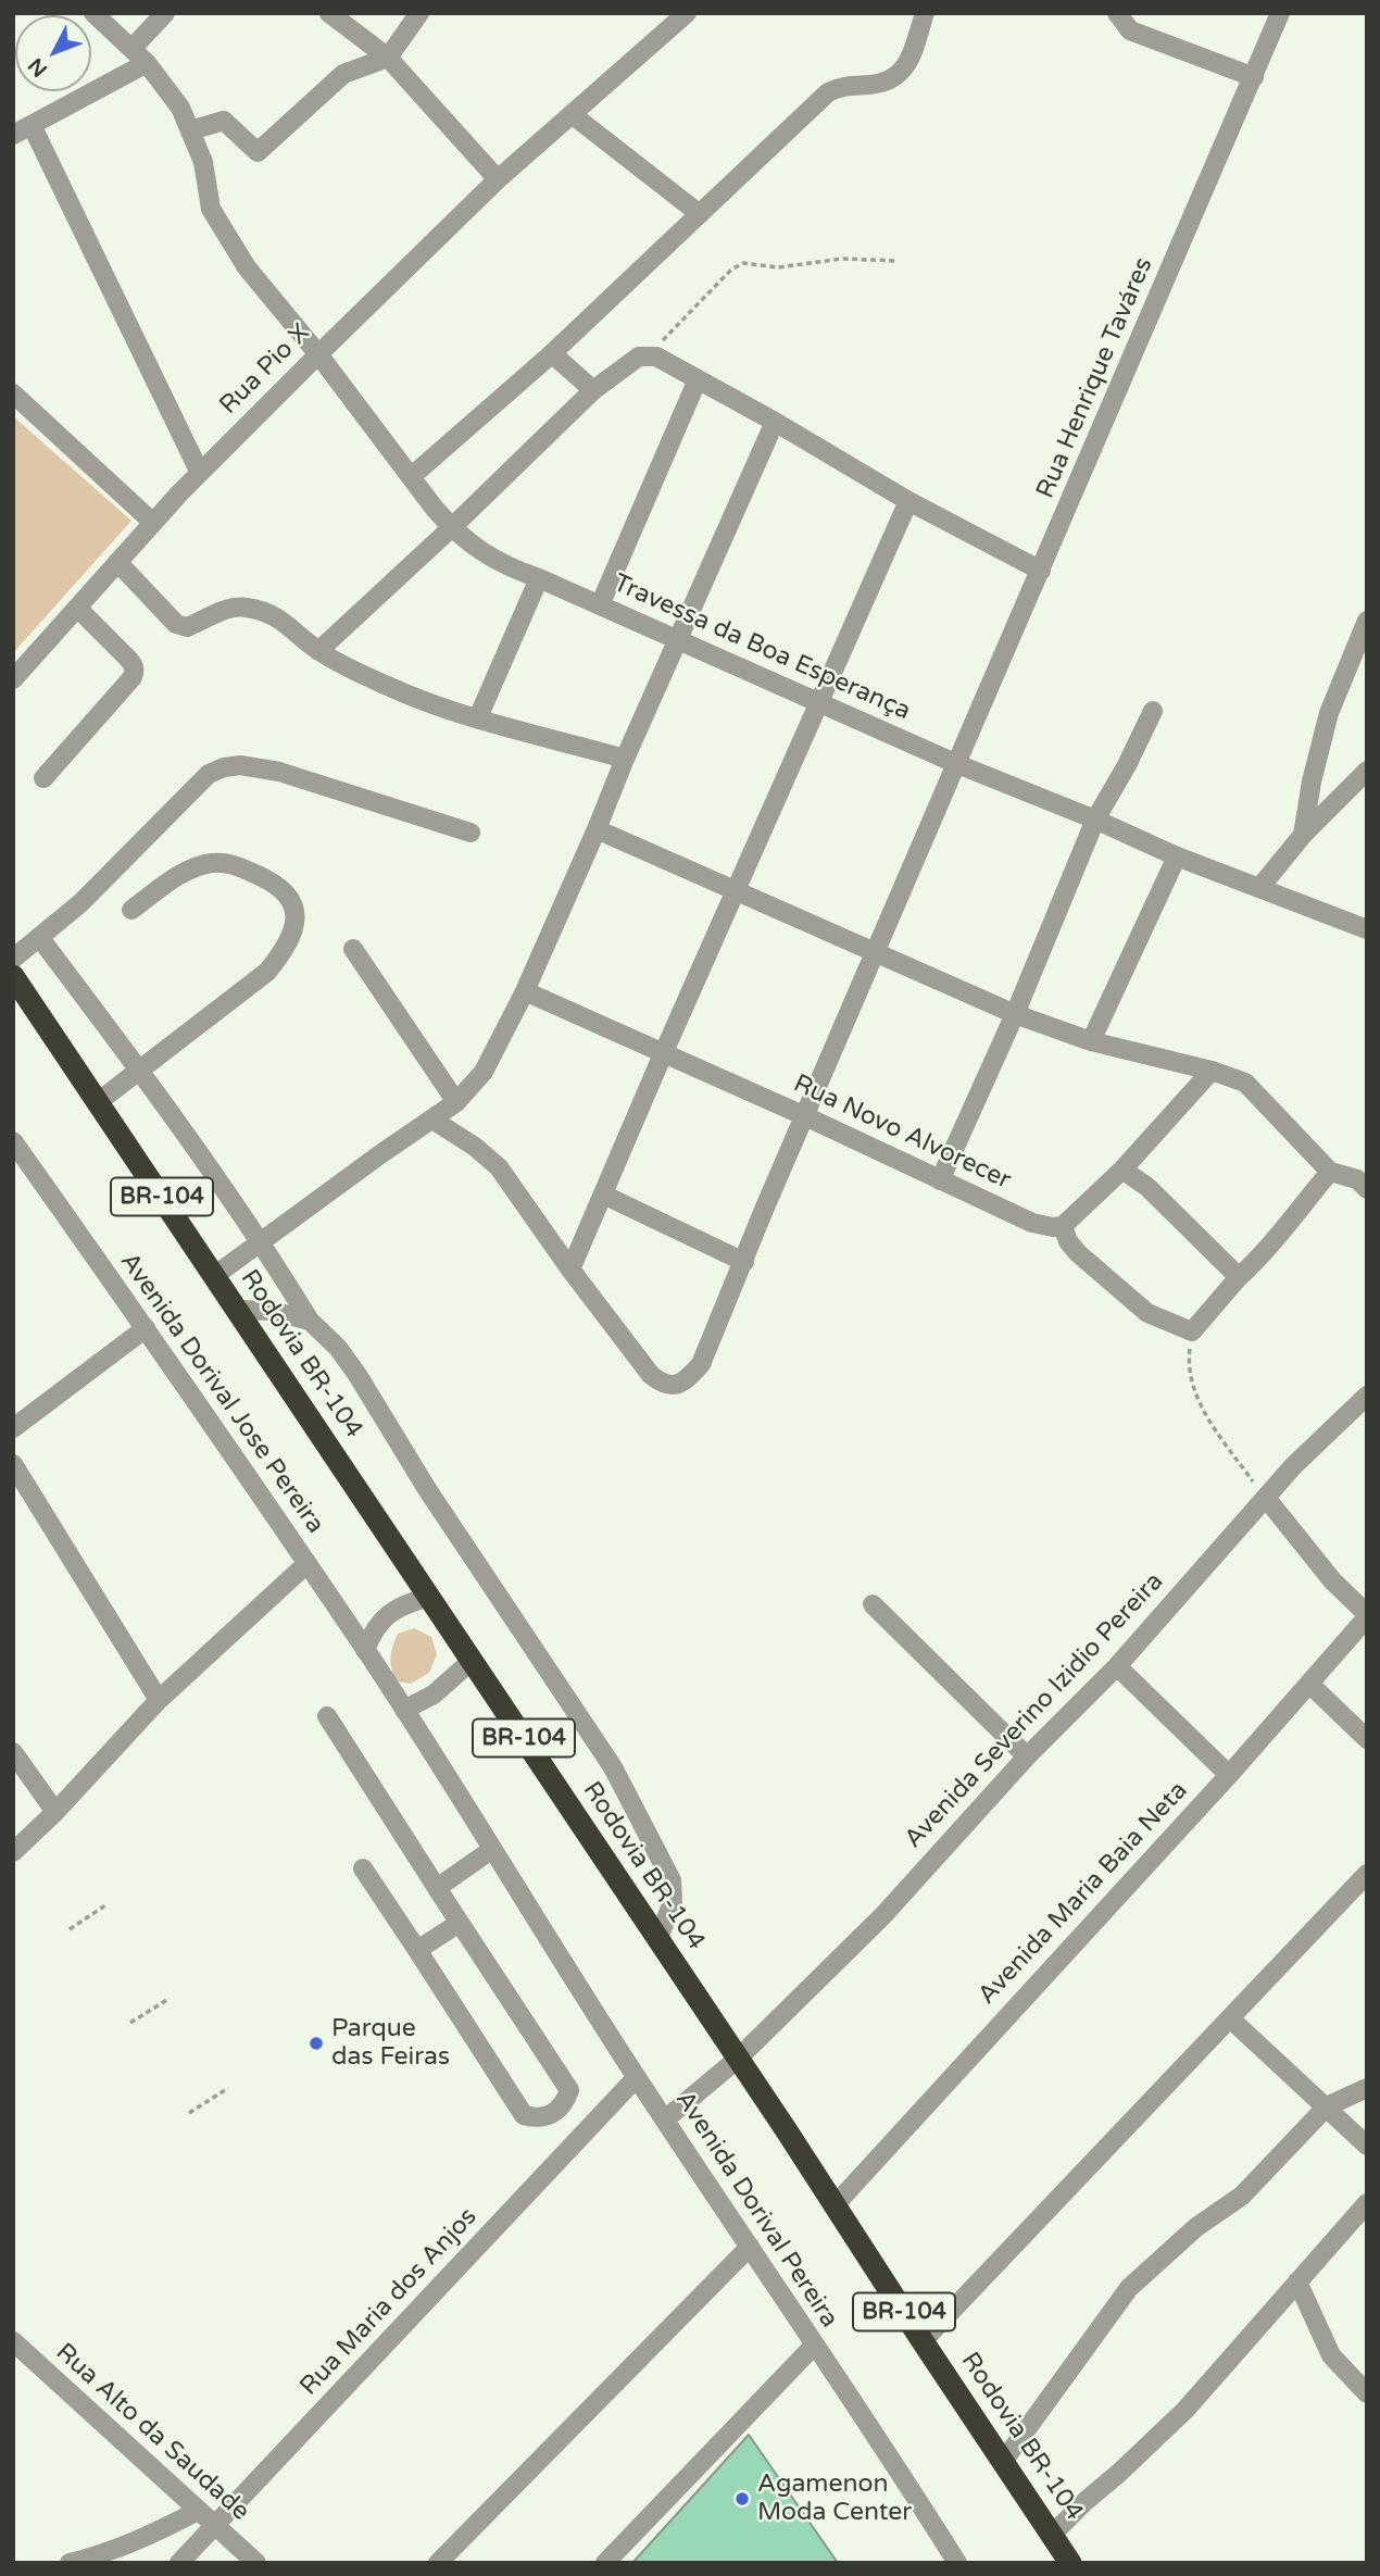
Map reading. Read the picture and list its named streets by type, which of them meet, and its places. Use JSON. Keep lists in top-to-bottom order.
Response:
{
  "streets": {
    "highway": ["BR-104", "Rodovia BR-104"],
    "street": [
      "Rua Pio X",
      "Rua Henrique Taváres",
      "Travessa da Boa Esperança",
      "Rua Novo Alvorecer",
      "Avenida Dorival Jose Pereira",
      "Avenida Severino Izidio Pereira",
      "Avenida Maria Baia Neta",
      "Avenida Dorival Pereira",
      "Rua Maria dos Anjos",
      "Rua Alto da Saudade"
    ]
  },
  "crossings": [
    ["Rua Pio X", "Travessa da Boa Esperança"],
    ["Rua Henrique Taváres", "Travessa da Boa Esperança"],
    ["Rua Henrique Taváres", "Rua Novo Alvorecer"],
    ["Rodovia BR-104", "Avenida Dorival Jose Pereira"],
    ["Rodovia BR-104", "Avenida Severino Izidio Pereira"],
    ["Rodovia BR-104", "Avenida Maria Baia Neta"],
    ["Rodovia BR-104", "Avenida Dorival Pereira"],
    ["Avenida Dorival Jose Pereira", "Avenida Dorival Pereira"],
    ["Avenida Severino Izidio Pereira", "Avenida Dorival Pereira"],
    ["Avenida Dorival Pereira", "Rua Maria dos Anjos"],
    ["Rua Maria dos Anjos", "Rua Alto da Saudade"]
  ],
  "places": ["Parque das Feiras", "Agamenon Moda Center"],
  "north": "bottom left"
}
